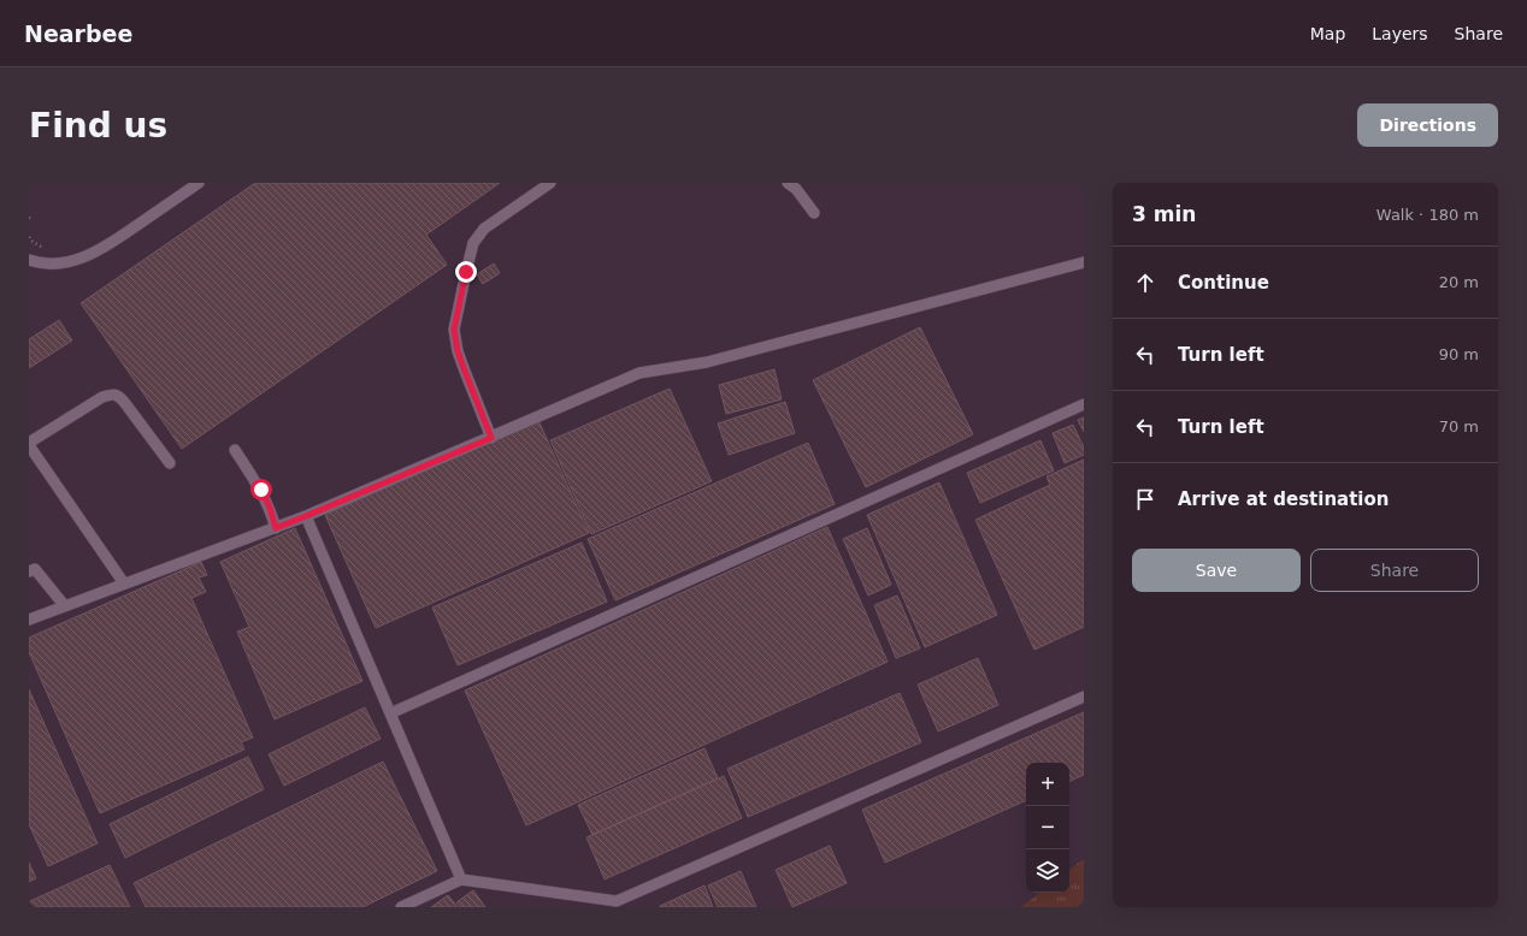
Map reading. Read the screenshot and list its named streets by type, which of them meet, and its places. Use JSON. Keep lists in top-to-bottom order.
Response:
{
  "page": {
    "header": "Nearbee",
    "nav": ["Map", "Layers", "Share"],
    "buttons": [
      "Directions",
      ["Save", "Share"]
    ],
    "title": "Find us",
    "heading": ["3 min", "Walk · 180 m"],
    "list": [
      ["Continue", "20 m"],
      ["Turn left", "90 m"],
      ["Turn left", "70 m"],
      "Arrive at destination"
    ],
    "map_buttons": ["+", "−"]
  }
}
